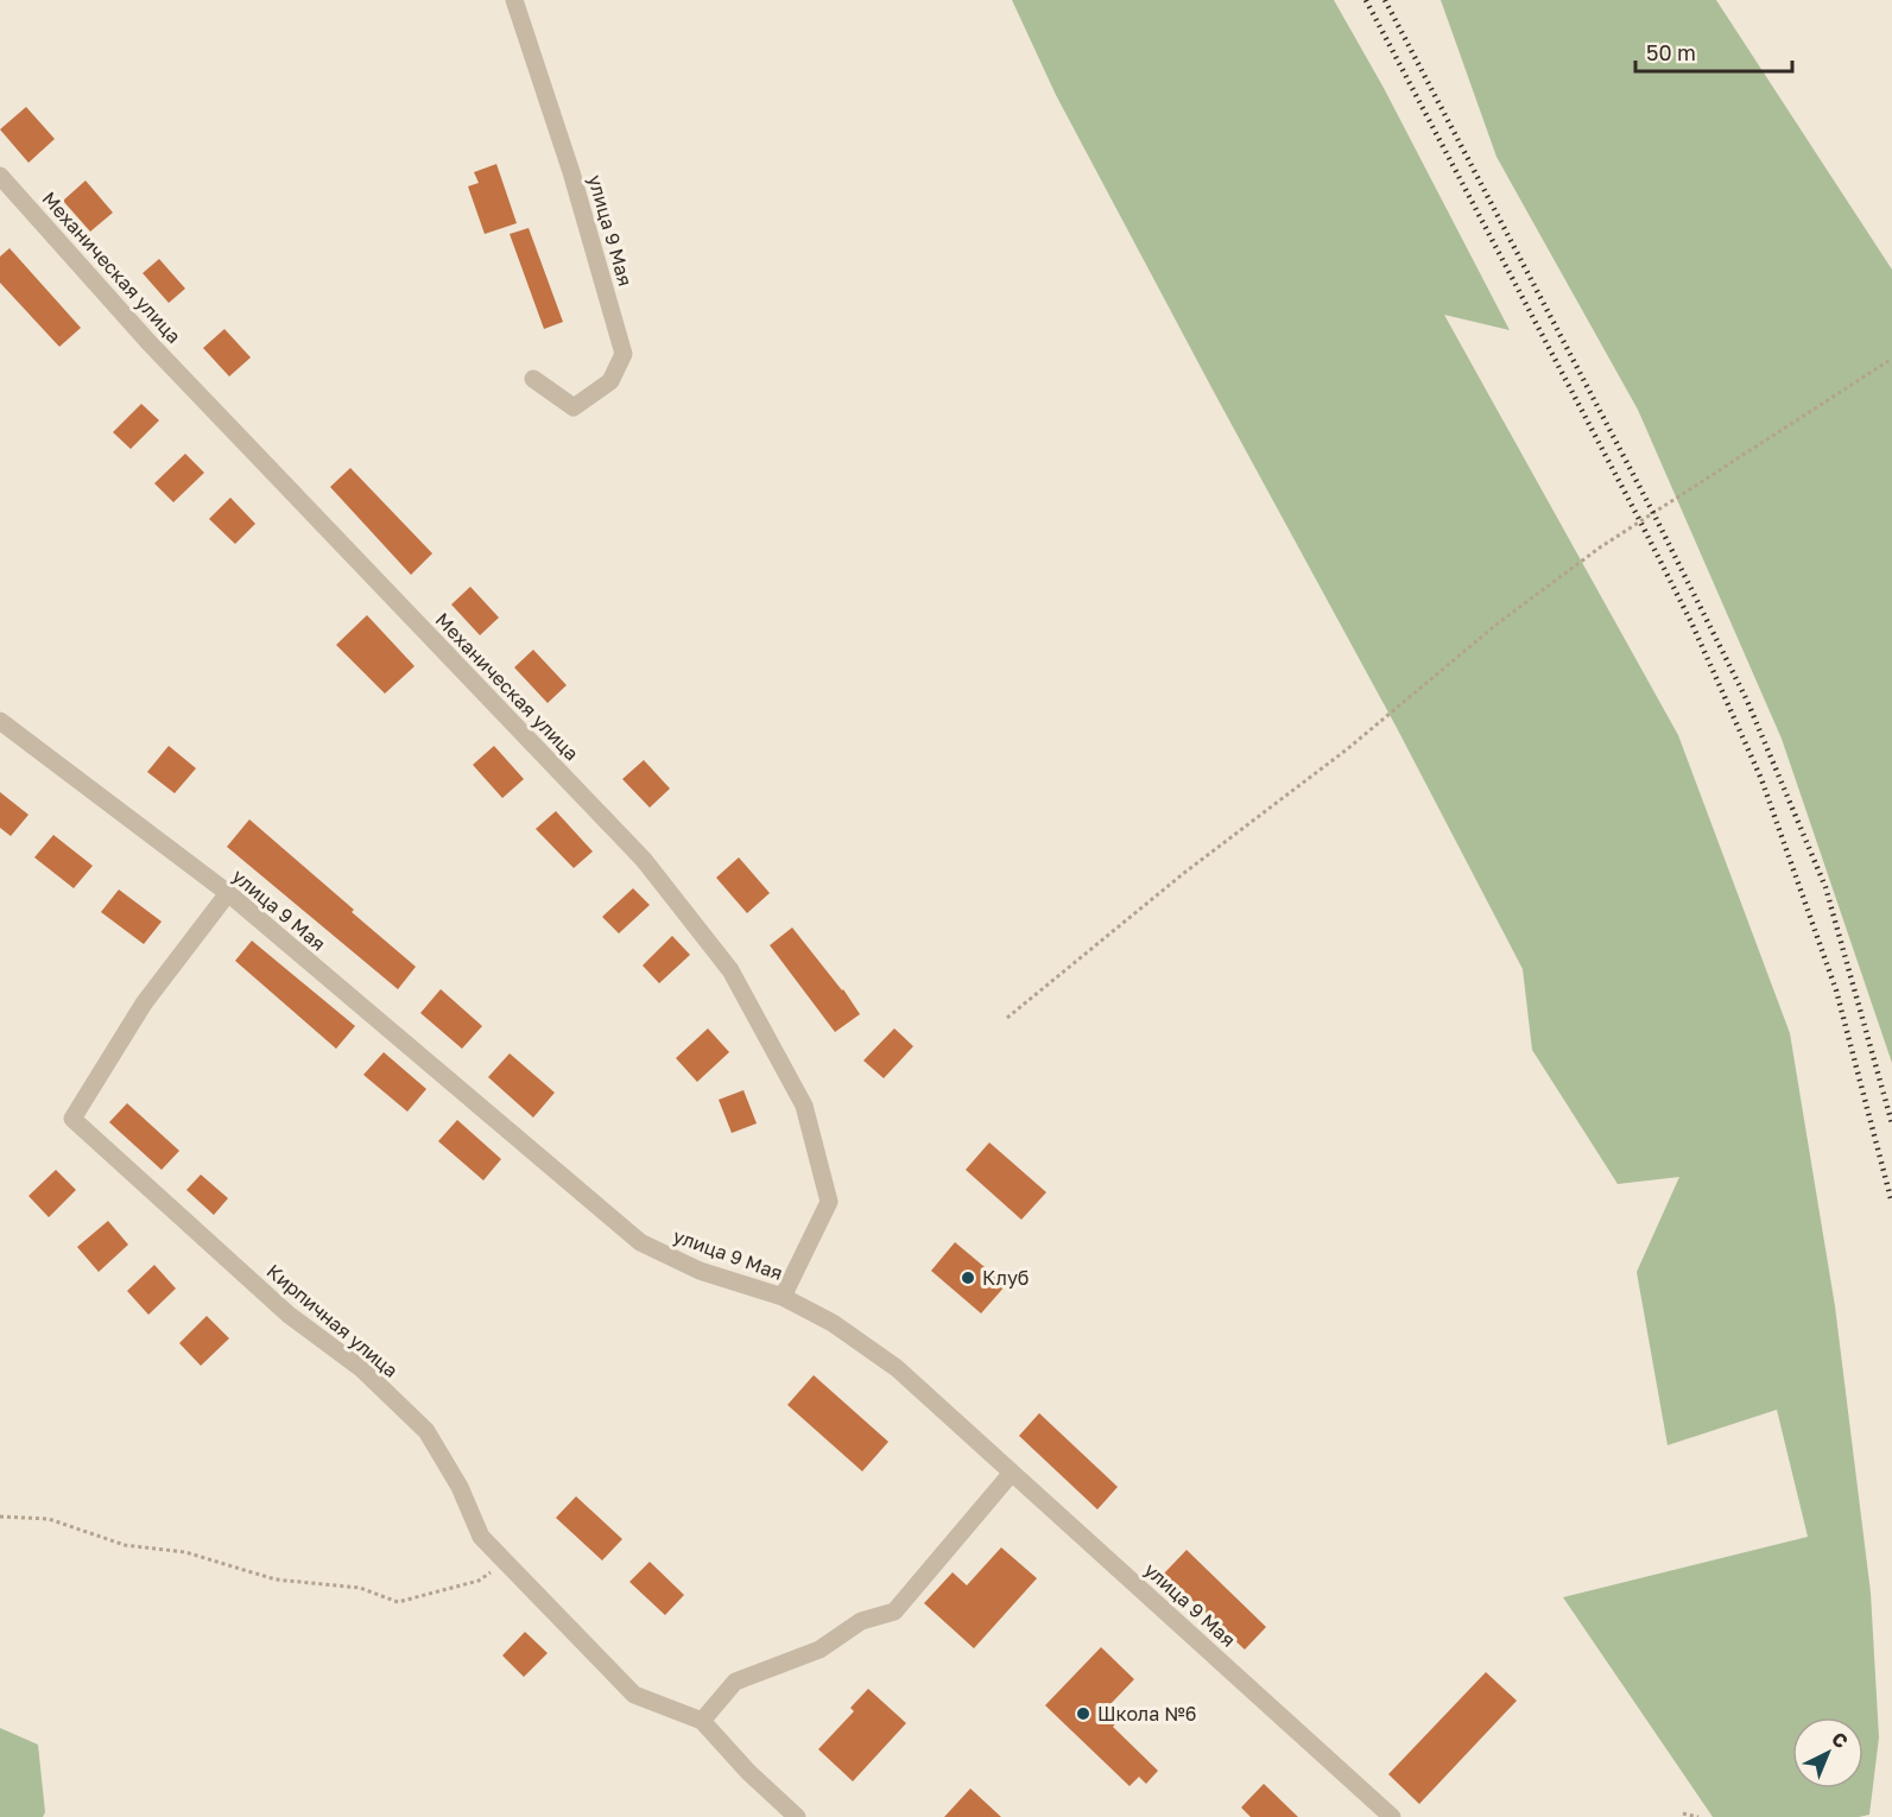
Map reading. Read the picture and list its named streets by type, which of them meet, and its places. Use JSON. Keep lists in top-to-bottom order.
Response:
{
  "streets": {
    "street": ["улица 9 Мая", "Механическая улица", "Кирпичная улица"]
  },
  "crossings": [
    ["улица 9 Мая", "Механическая улица"],
    ["улица 9 Мая", "Кирпичная улица"]
  ],
  "places": ["Клуб", "Школа №6"],
  "scale_bar": "50 m",
  "north": "top right"
}
